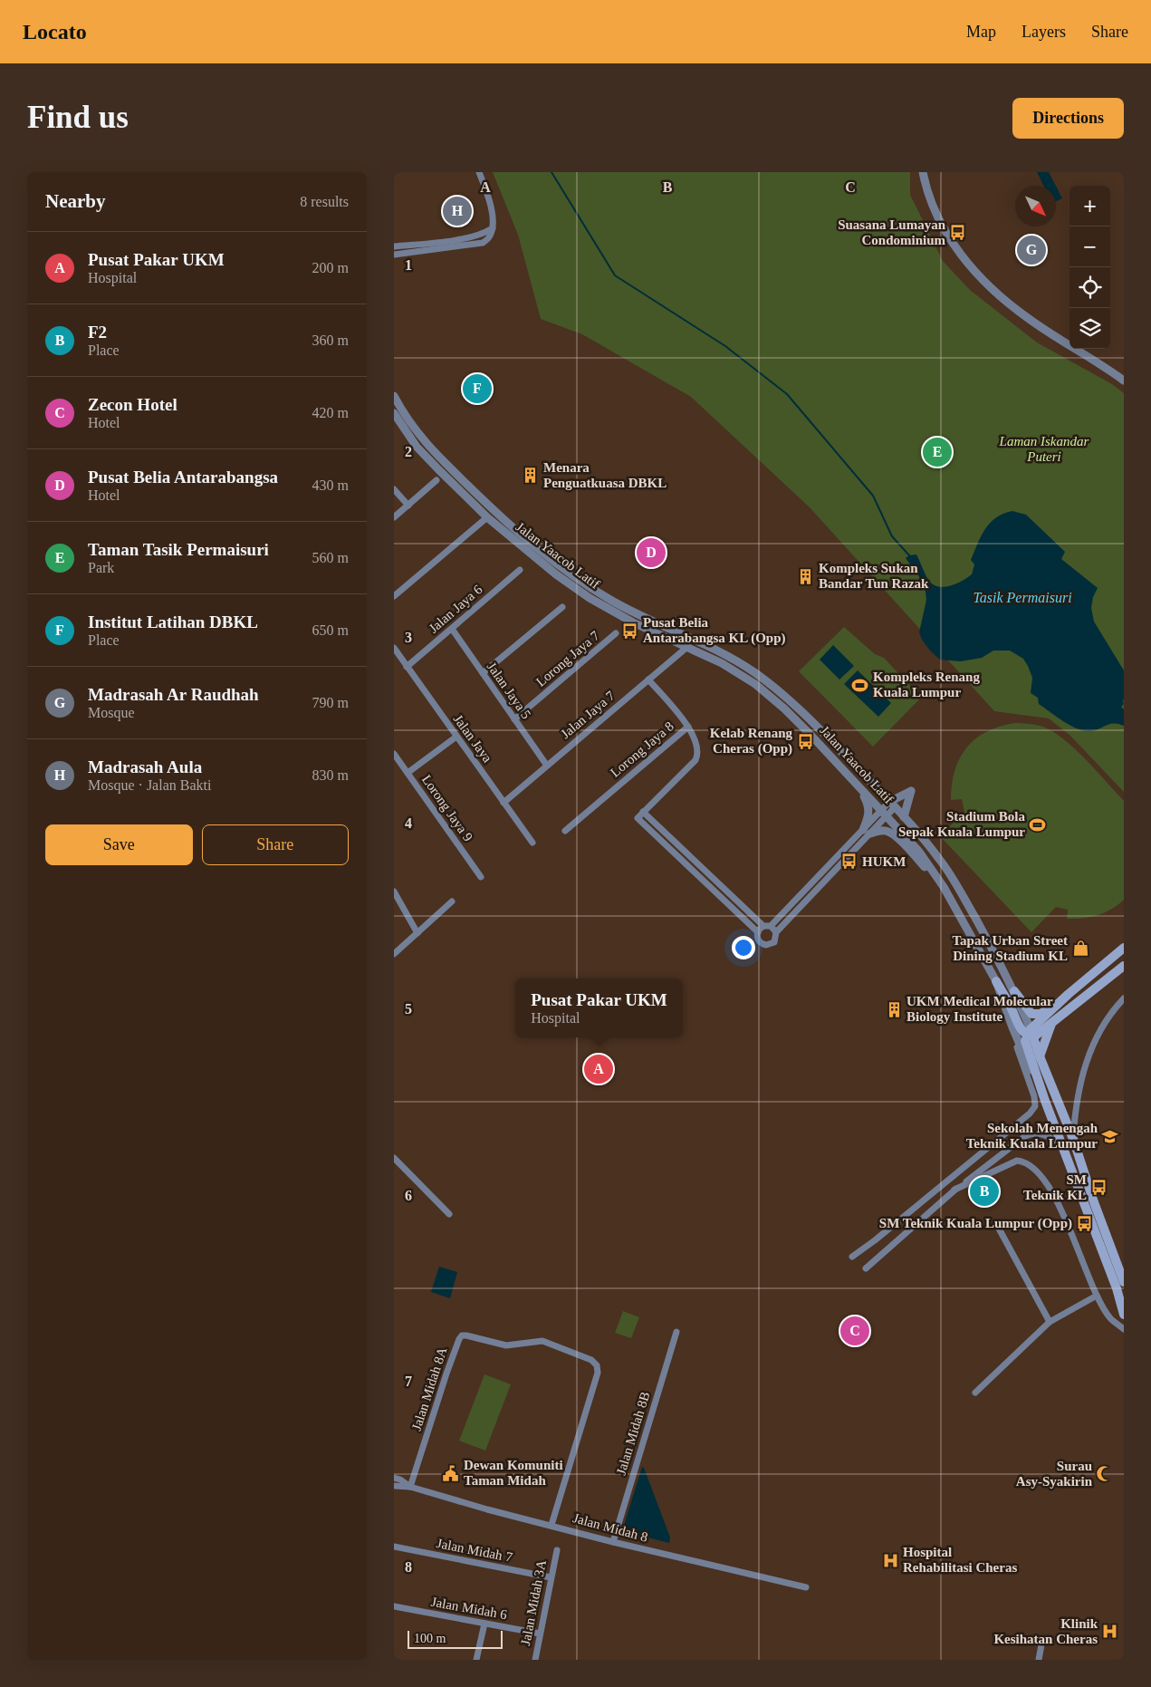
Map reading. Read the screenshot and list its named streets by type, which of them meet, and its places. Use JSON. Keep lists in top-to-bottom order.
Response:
{
  "streets": {
    "main road": ["Jalan Yaacob Latif"],
    "street": [
      "Jalan Jaya 6",
      "Lorong Jaya 7",
      "Jalan Jaya 5",
      "Jalan Jaya 7",
      "Jalan Jaya",
      "Lorong Jaya 8",
      "Lorong Jaya 9",
      "Jalan Midah 8A",
      "Jalan Midah 8B",
      "Jalan Midah 8",
      "Jalan Midah 7",
      "Jalan Midah 3A",
      "Jalan Midah 6"
    ]
  },
  "crossings": [
    ["Jalan Yaacob Latif", "Jalan Jaya 7"],
    ["Jalan Jaya 6", "Jalan Jaya 5"],
    ["Jalan Jaya 6", "Jalan Jaya"],
    ["Lorong Jaya 7", "Jalan Jaya 5"],
    ["Jalan Jaya 5", "Jalan Jaya 7"],
    ["Jalan Jaya 7", "Jalan Jaya"],
    ["Jalan Jaya 7", "Lorong Jaya 8"],
    ["Jalan Midah 8A", "Jalan Midah 8"],
    ["Jalan Midah 8B", "Jalan Midah 8"],
    ["Jalan Midah 7", "Jalan Midah 3A"],
    ["Jalan Midah 3A", "Jalan Midah 6"]
  ],
  "water": ["Tasik Permaisuri"],
  "parks": ["Laman Iskandar Puteri"],
  "places": {
    "bus stop": [
      "Suasana Lumayan Condominium",
      "Pusat Belia Antarabangsa KL (Opp)",
      "Kelab Renang Cheras (Opp)",
      "HUKM",
      "SM Teknik KL",
      "SM Teknik Kuala Lumpur (Opp)"
    ],
    "building": ["Menara Penguatkuasa DBKL", "Kompleks Sukan Bandar Tun Razak", "UKM Medical Molecular Biology Institute"],
    "sports": ["Kompleks Renang Kuala Lumpur", "Stadium Bola Sepak Kuala Lumpur"],
    "shop": ["Tapak Urban Street Dining Stadium KL"],
    "school or university": ["Sekolah Menengah Teknik Kuala Lumpur"],
    "public building": ["Dewan Komuniti Taman Midah"],
    "mosque": ["Surau Asy-Syakirin"],
    "hospital": ["Hospital Rehabilitasi Cheras", "Klinik Kesihatan Cheras"]
  },
  "scale_bar": "100 m",
  "north": "bottom right",
  "page": {
    "header": "Locato",
    "nav": ["Map", "Layers", "Share"],
    "buttons": [
      "Directions",
      ["Save", "Share"]
    ],
    "title": "Find us",
    "heading": ["Nearby", "8 results"],
    "map_buttons": ["+", "−"],
    "pins": [
      "H",
      "G",
      "F",
      "E",
      "D",
      "A",
      "B",
      "C"
    ],
    "list": [
      {
        "mark": "A",
        "name": "Pusat Pakar UKM",
        "note": "Hospital",
        "value": "200 m"
      },
      {
        "mark": "B",
        "name": "F2",
        "note": "Place",
        "value": "360 m"
      },
      {
        "mark": "C",
        "name": "Zecon Hotel",
        "note": "Hotel",
        "value": "420 m"
      },
      {
        "mark": "D",
        "name": "Pusat Belia Antarabangsa",
        "note": "Hotel",
        "value": "430 m"
      },
      {
        "mark": "E",
        "name": "Taman Tasik Permaisuri",
        "note": "Park",
        "value": "560 m"
      },
      {
        "mark": "F",
        "name": "Institut Latihan DBKL",
        "note": "Place",
        "value": "650 m"
      },
      {
        "mark": "G",
        "name": "Madrasah Ar Raudhah",
        "note": "Mosque",
        "value": "790 m"
      },
      {
        "mark": "H",
        "name": "Madrasah Aula",
        "note": "Mosque · Jalan Bakti",
        "value": "830 m"
      }
    ],
    "popup": ["Pusat Pakar UKM", "Hospital"],
    "scale": "100 m"
  },
  "grid": {
    "columns": ["A", "B", "C"],
    "rows": [
      "1",
      "2",
      "3",
      "4",
      "5",
      "6",
      "7",
      "8"
    ]
  }
}
